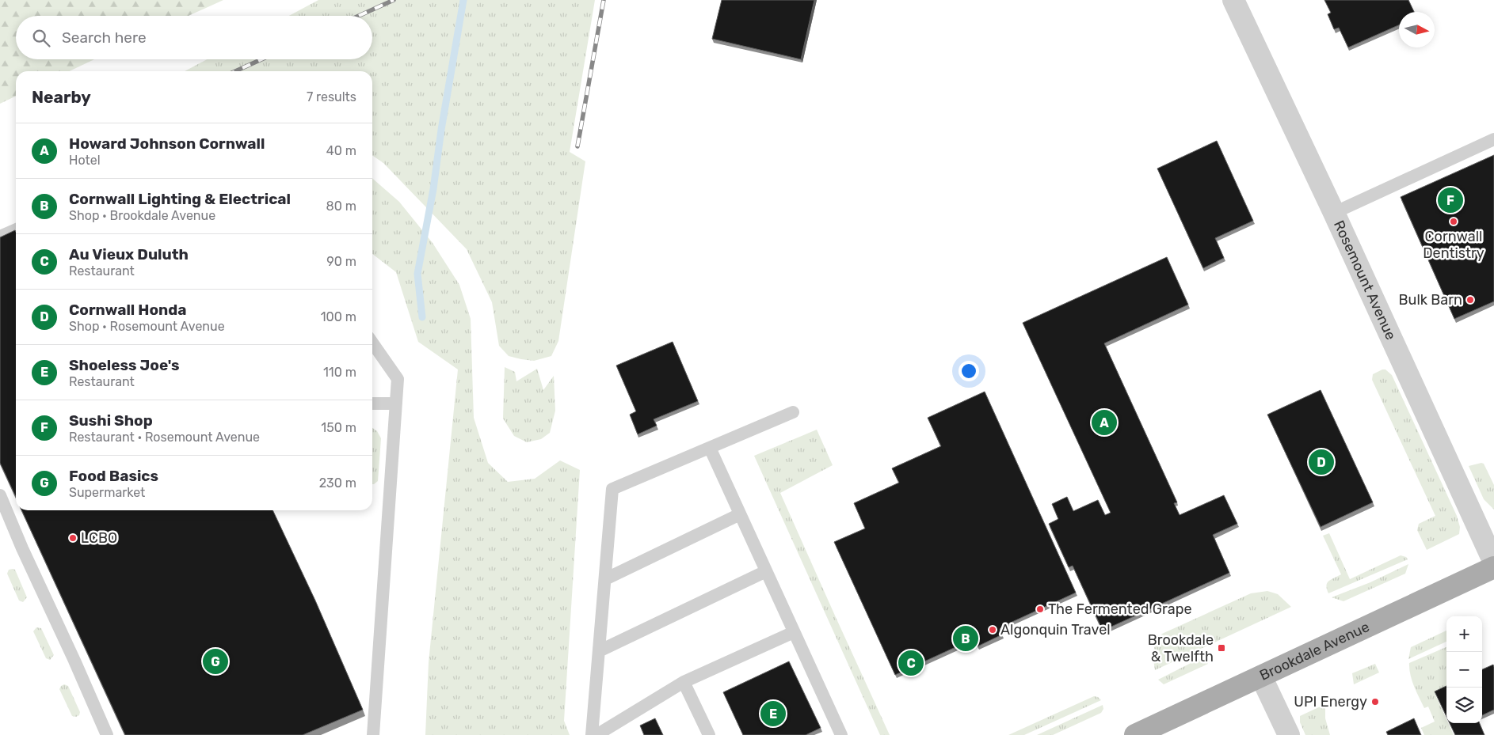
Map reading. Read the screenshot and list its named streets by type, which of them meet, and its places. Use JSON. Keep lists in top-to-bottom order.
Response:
{
  "streets": {
    "main road": ["Brookdale Avenue"],
    "street": ["Rosemount Avenue"]
  },
  "places": {
    "other": [
      "Cornwall Dentistry",
      "Bulk Barn",
      "LCBO",
      "The Fermented Grape",
      "Algonquin Travel",
      "UPI Energy"
    ],
    "transit": ["Brookdale & Twelfth"]
  },
  "north": "right",
  "page": {
    "search": "Search here",
    "heading": ["Nearby", "7 results"],
    "list": [
      {
        "mark": "A",
        "name": "Howard Johnson Cornwall",
        "note": "Hotel",
        "value": "40 m"
      },
      {
        "mark": "B",
        "name": "Cornwall Lighting & Electrical",
        "note": "Shop · Brookdale Avenue",
        "value": "80 m"
      },
      {
        "mark": "C",
        "name": "Au Vieux Duluth",
        "note": "Restaurant",
        "value": "90 m"
      },
      {
        "mark": "D",
        "name": "Cornwall Honda",
        "note": "Shop · Rosemount Avenue",
        "value": "100 m"
      },
      {
        "mark": "E",
        "name": "Shoeless Joe's",
        "note": "Restaurant",
        "value": "110 m"
      },
      {
        "mark": "F",
        "name": "Sushi Shop",
        "note": "Restaurant · Rosemount Avenue",
        "value": "150 m"
      },
      {
        "mark": "G",
        "name": "Food Basics",
        "note": "Supermarket",
        "value": "230 m"
      }
    ],
    "pins": [
      "F",
      "A",
      "D",
      "B",
      "G",
      "C",
      "E"
    ],
    "map_buttons": ["+", "−"]
  }
}
